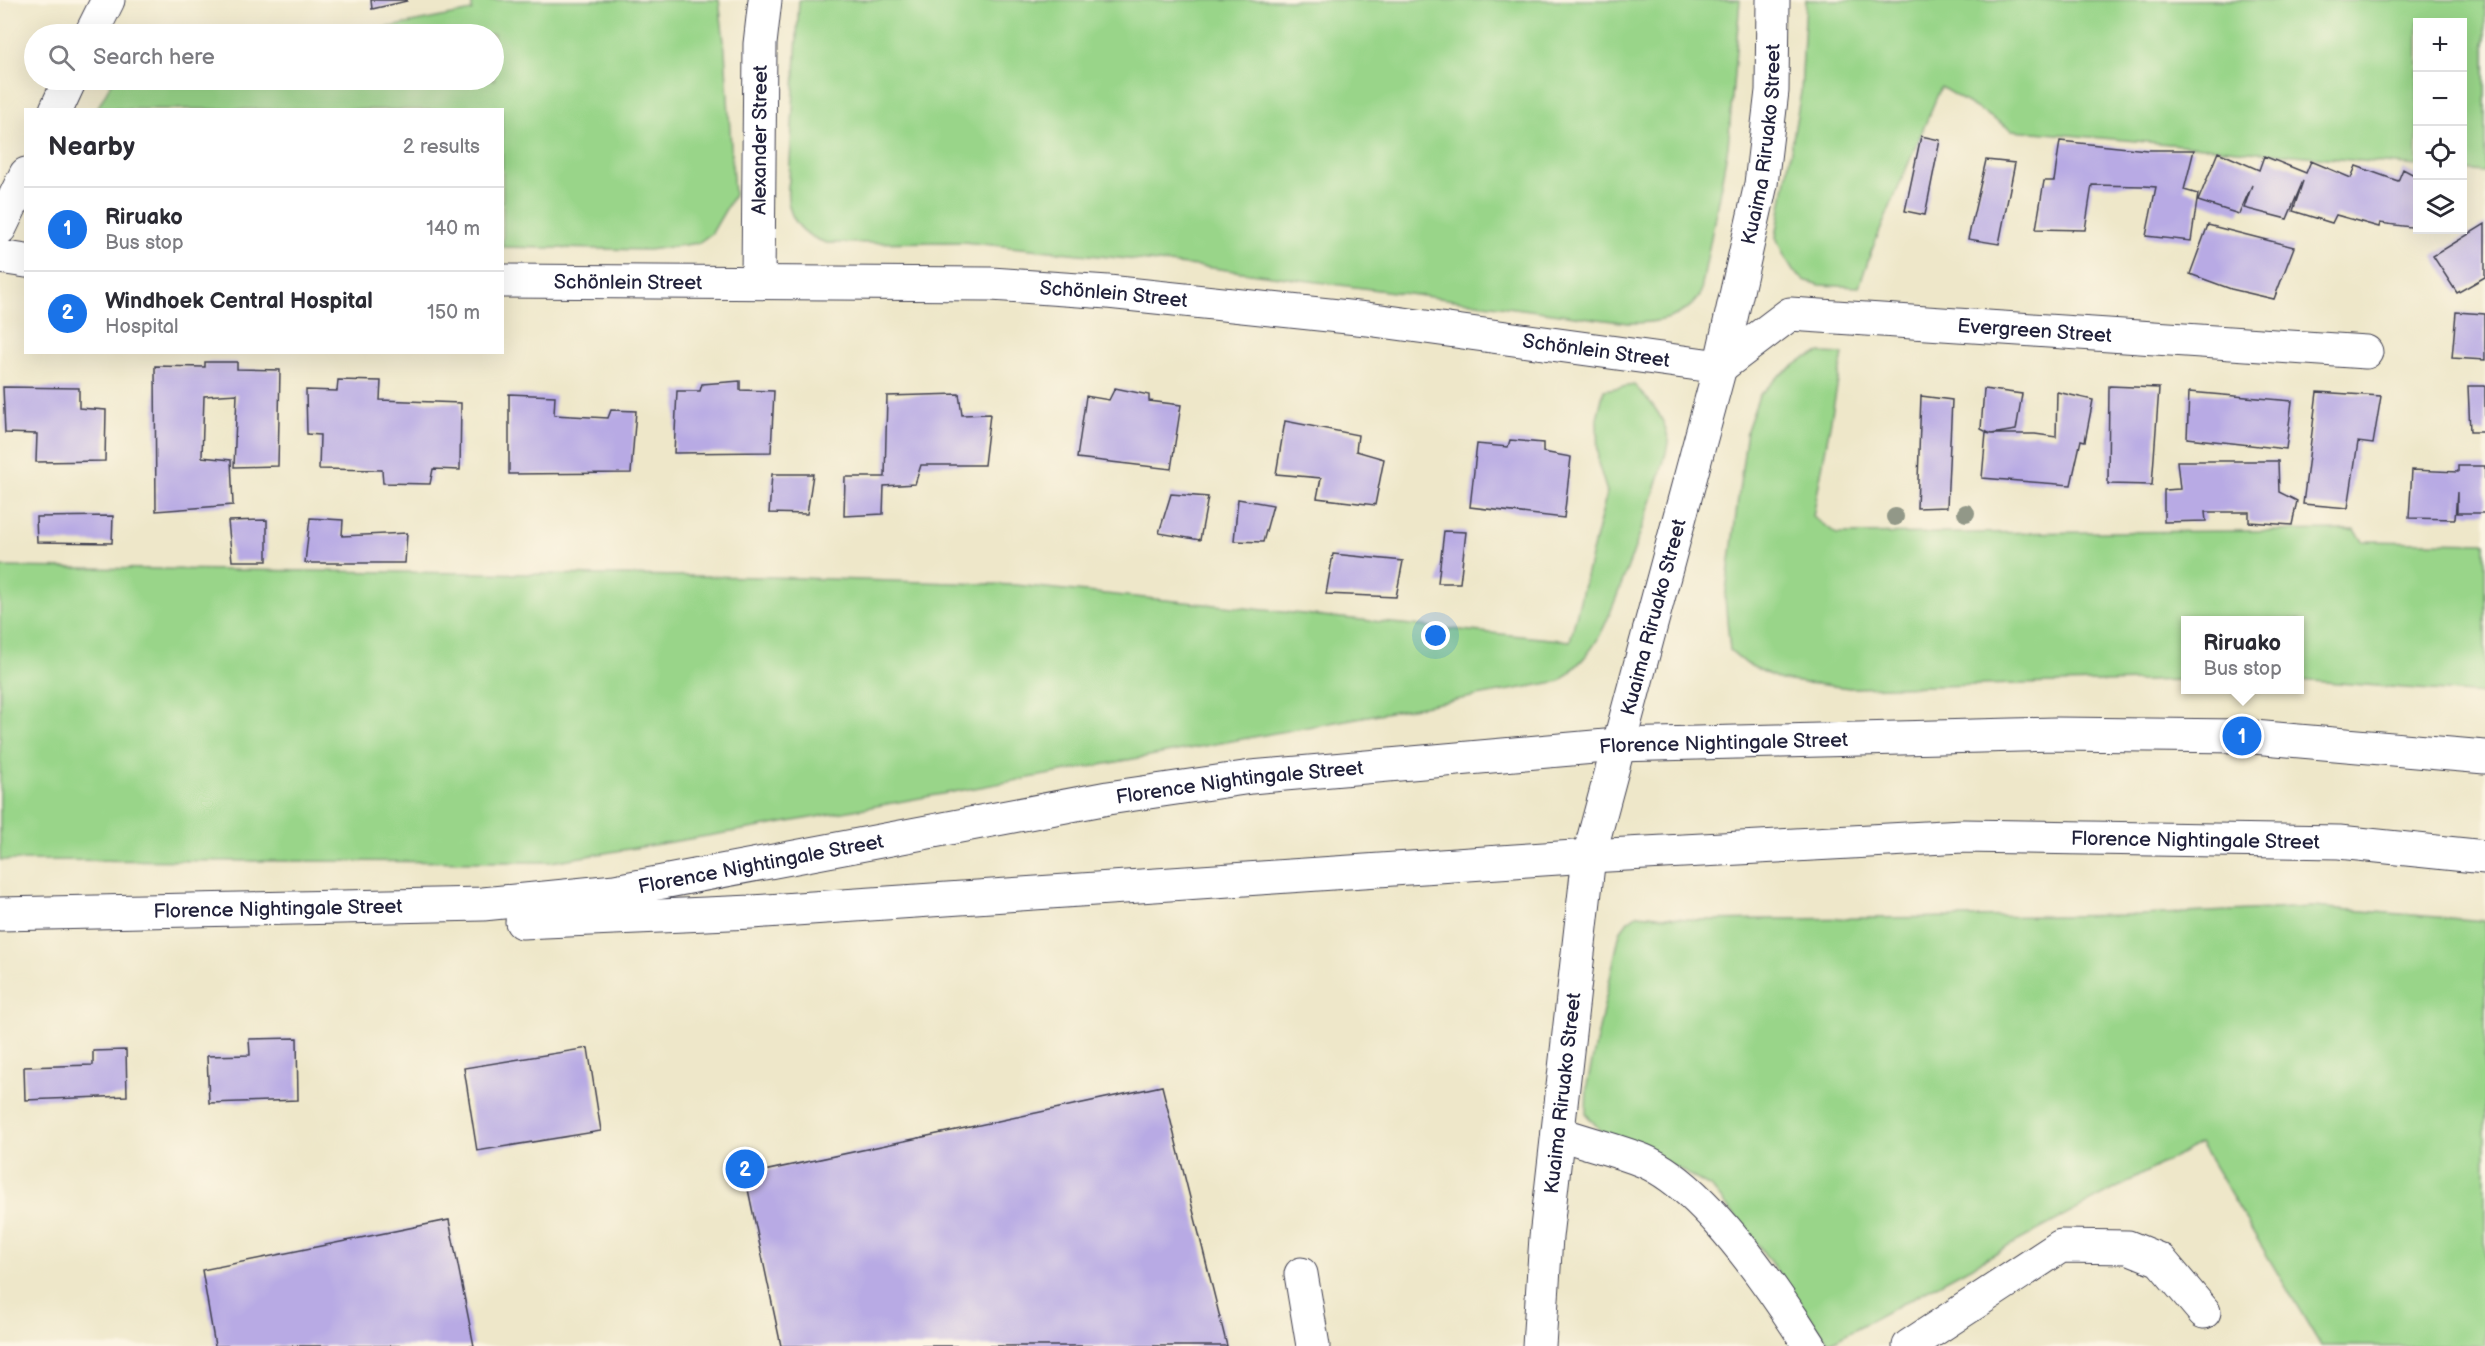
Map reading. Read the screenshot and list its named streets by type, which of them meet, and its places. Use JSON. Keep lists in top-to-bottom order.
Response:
{
  "streets": {
    "main road": [
      "Alexander Street",
      "Kuaima Riruako Street",
      "Schönlein Street",
      "Evergreen Street",
      "Florence Nightingale Street"
    ]
  },
  "crossings": [
    ["Alexander Street", "Schönlein Street"],
    ["Kuaima Riruako Street", "Schönlein Street"],
    ["Kuaima Riruako Street", "Evergreen Street"],
    ["Kuaima Riruako Street", "Florence Nightingale Street"],
    ["Schönlein Street", "Evergreen Street"]
  ],
  "page": {
    "map_buttons": ["+", "−"],
    "search": "Search here",
    "heading": ["Nearby", "2 results"],
    "list": [
      {
        "mark": "1",
        "name": "Riruako",
        "note": "Bus stop",
        "value": "140 m"
      },
      {
        "mark": "2",
        "name": "Windhoek Central Hospital",
        "note": "Hospital",
        "value": "150 m"
      }
    ],
    "popup": ["Riruako", "Bus stop"],
    "pins": ["1", "2"]
  }
}
